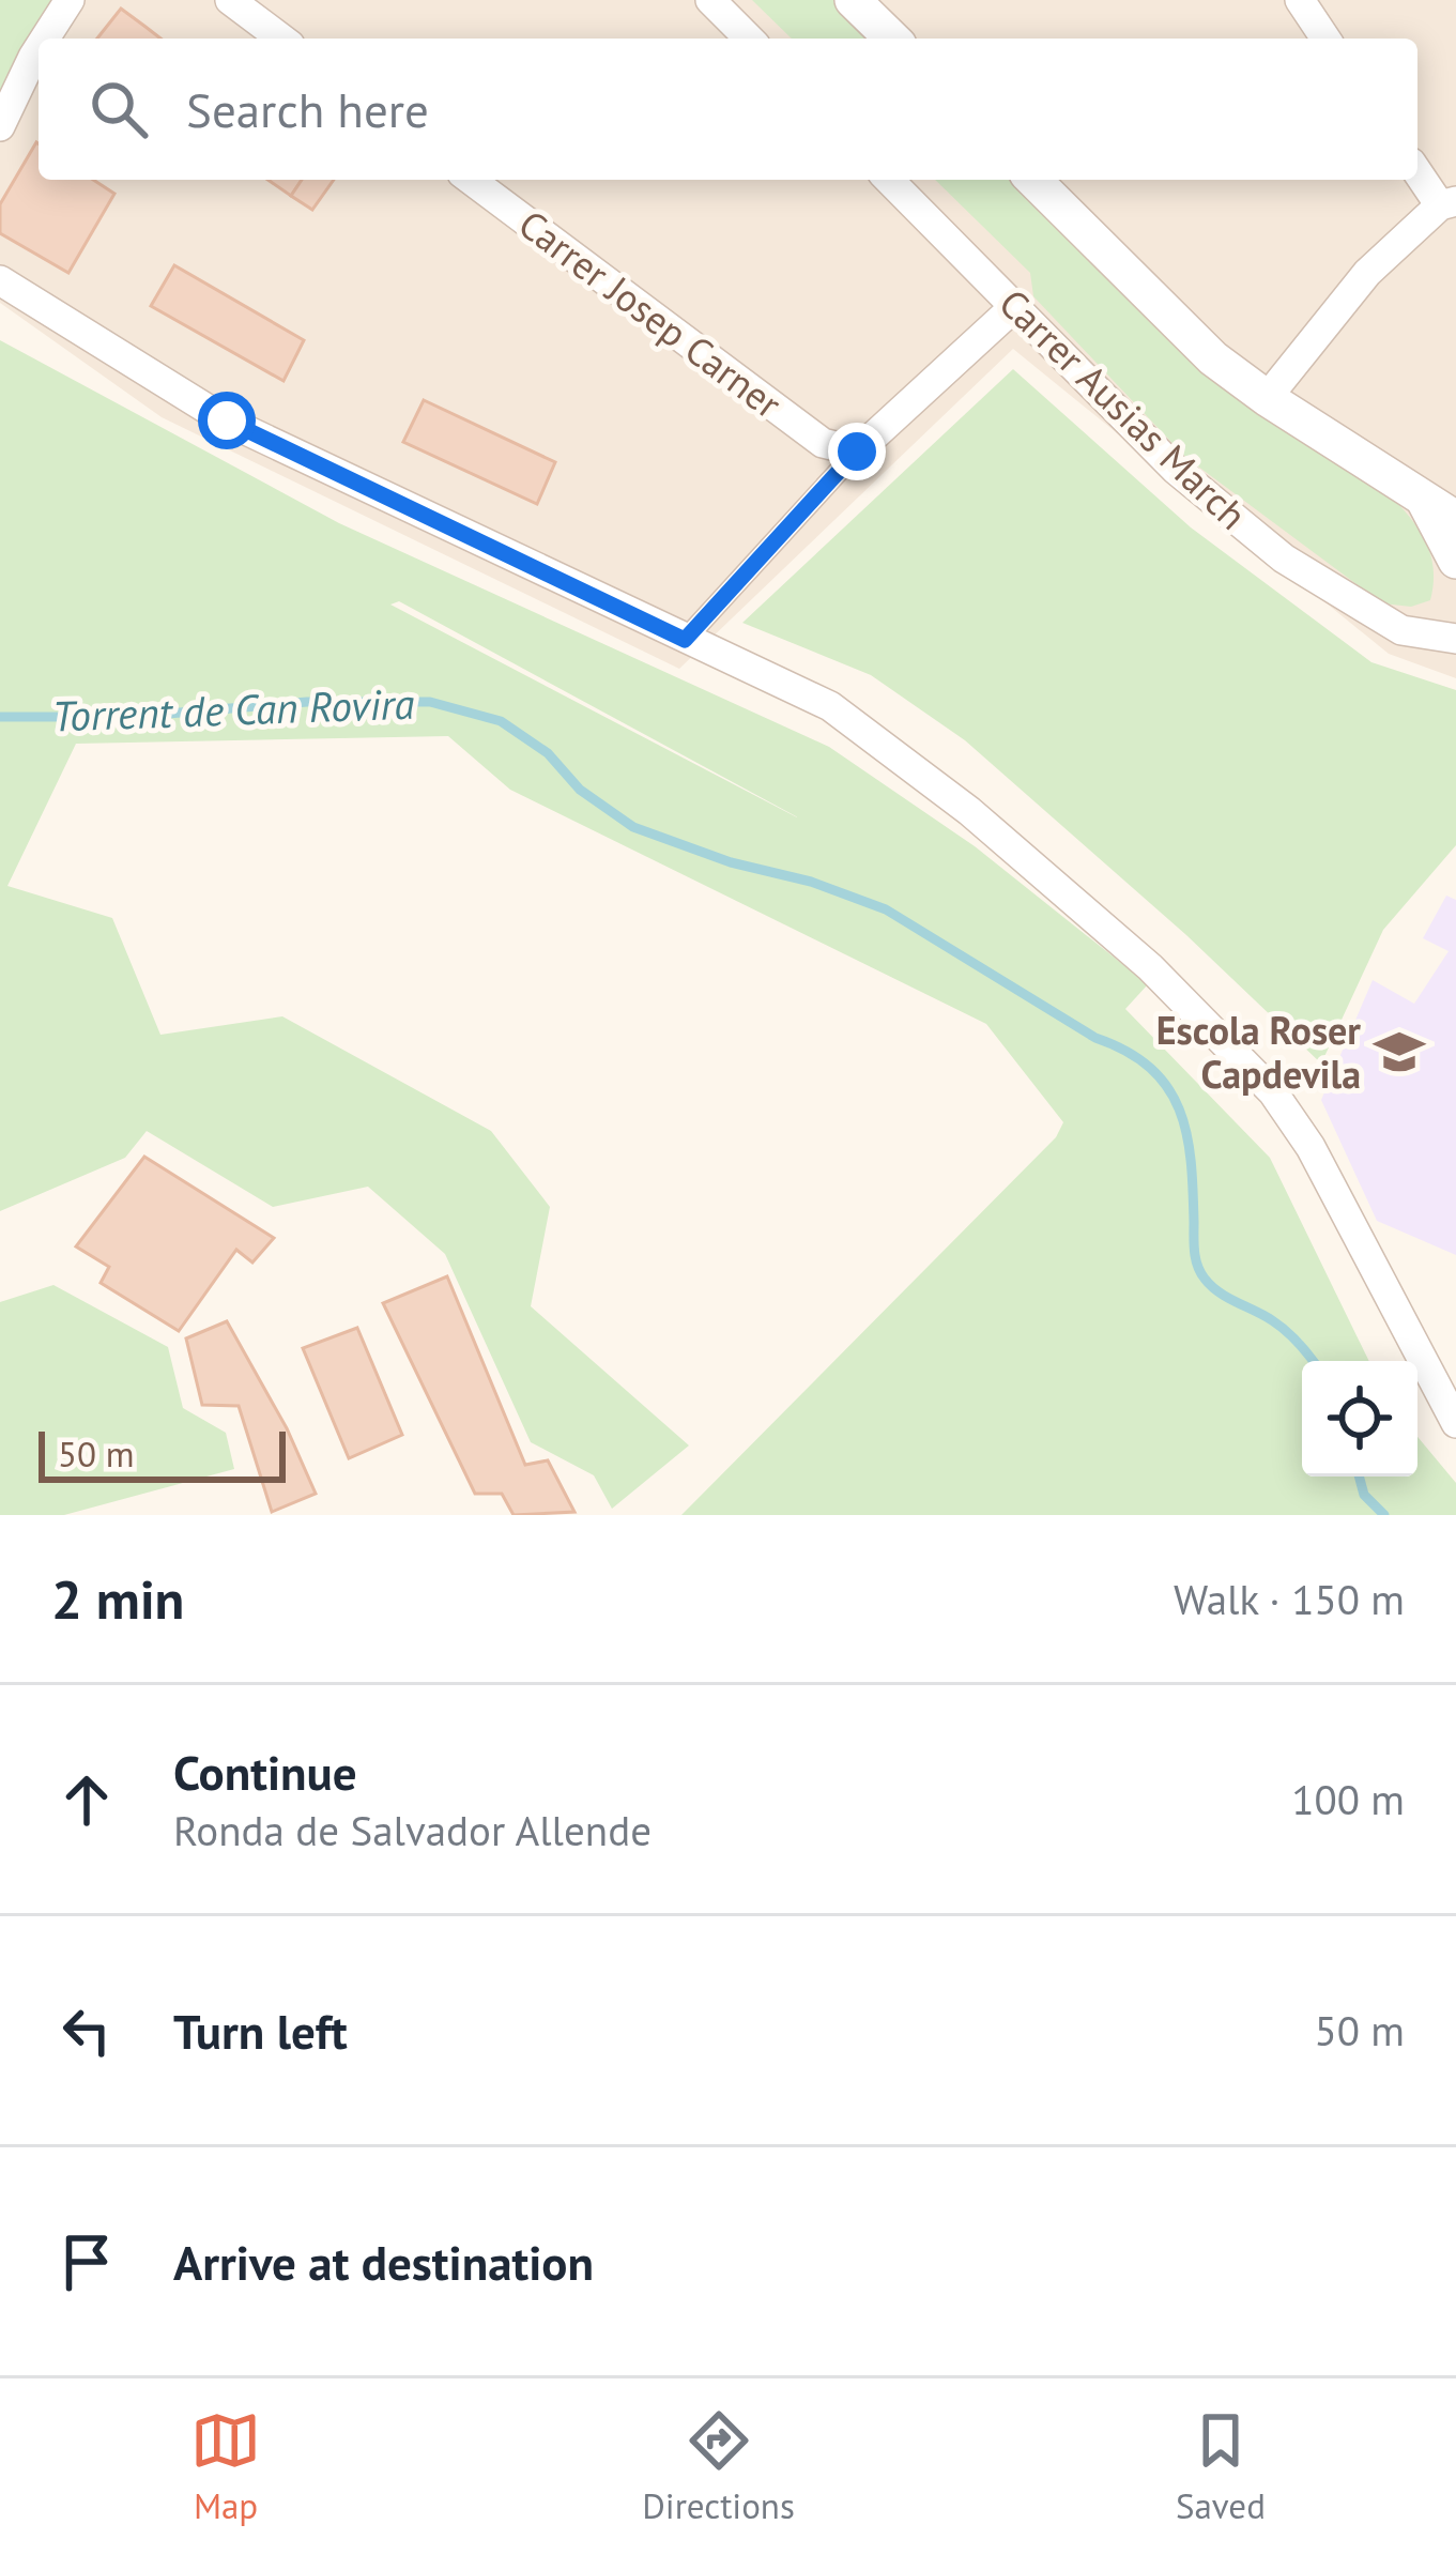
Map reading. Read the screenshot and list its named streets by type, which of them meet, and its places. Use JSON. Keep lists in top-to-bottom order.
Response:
{
  "streets": {
    "street": ["Carrer Josep Carner", "Carrer Ausias March"]
  },
  "water": ["Torrent de Can Rovira"],
  "places": {
    "school or university": ["Escola Roser Capdevila"]
  },
  "scale_bar": "50 m",
  "page": {
    "search": "Search here",
    "scale": "50 m",
    "heading": ["2 min", "Walk · 150 m"],
    "list": [
      ["Continue", "Ronda de Salvador Allende", "100 m"],
      ["Turn left", "50 m"],
      "Arrive at destination"
    ],
    "nav": ["Map", "Directions", "Saved"]
  }
}
